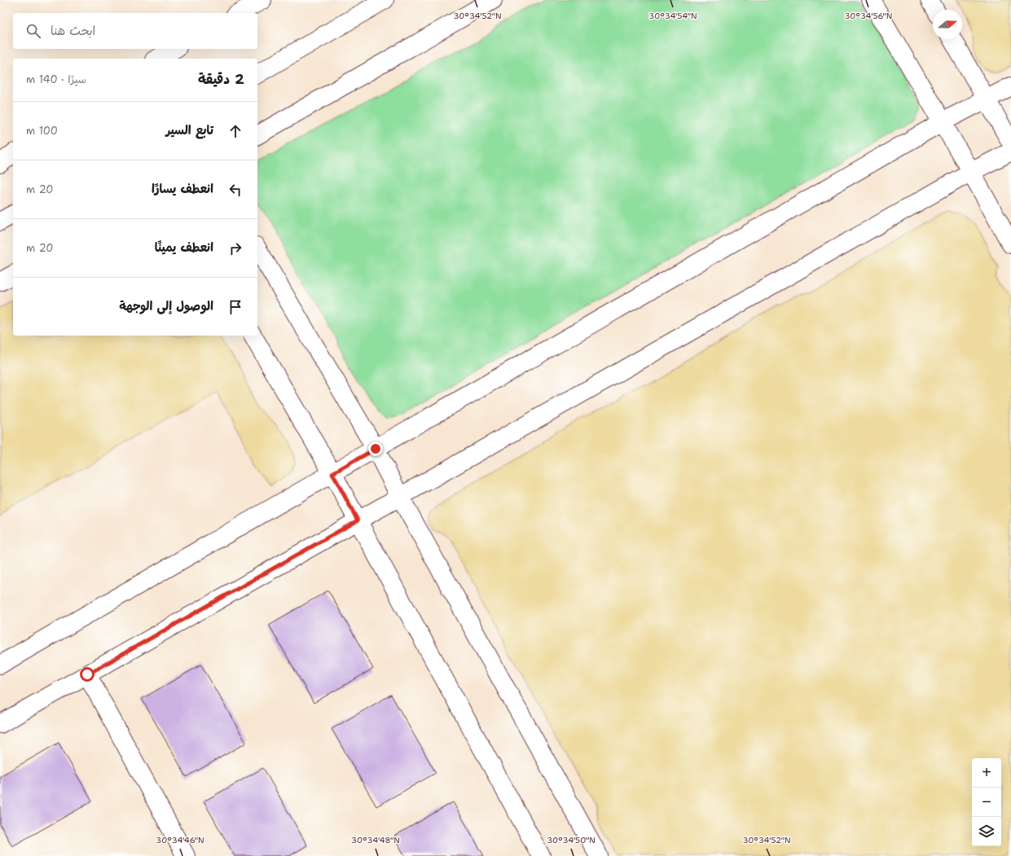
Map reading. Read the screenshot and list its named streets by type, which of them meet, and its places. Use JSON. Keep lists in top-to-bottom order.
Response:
{
  "north": "right",
  "page": {
    "search": "ابحث هنا",
    "heading": ["2 دقيقة", "سيرًا · 140 m"],
    "list": [
      ["تابع السير", "100 m"],
      ["انعطف يسارًا", "20 m"],
      ["انعطف يمينًا", "20 m"],
      "الوصول إلى الوجهة"
    ],
    "map_buttons": ["+", "−"]
  },
  "coordinates": [
    "30°34'52\"N",
    "30°34'54\"N",
    "30°34'56\"N",
    "30°34'46\"N",
    "30°34'48\"N",
    "30°34'50\"N"
  ]
}
